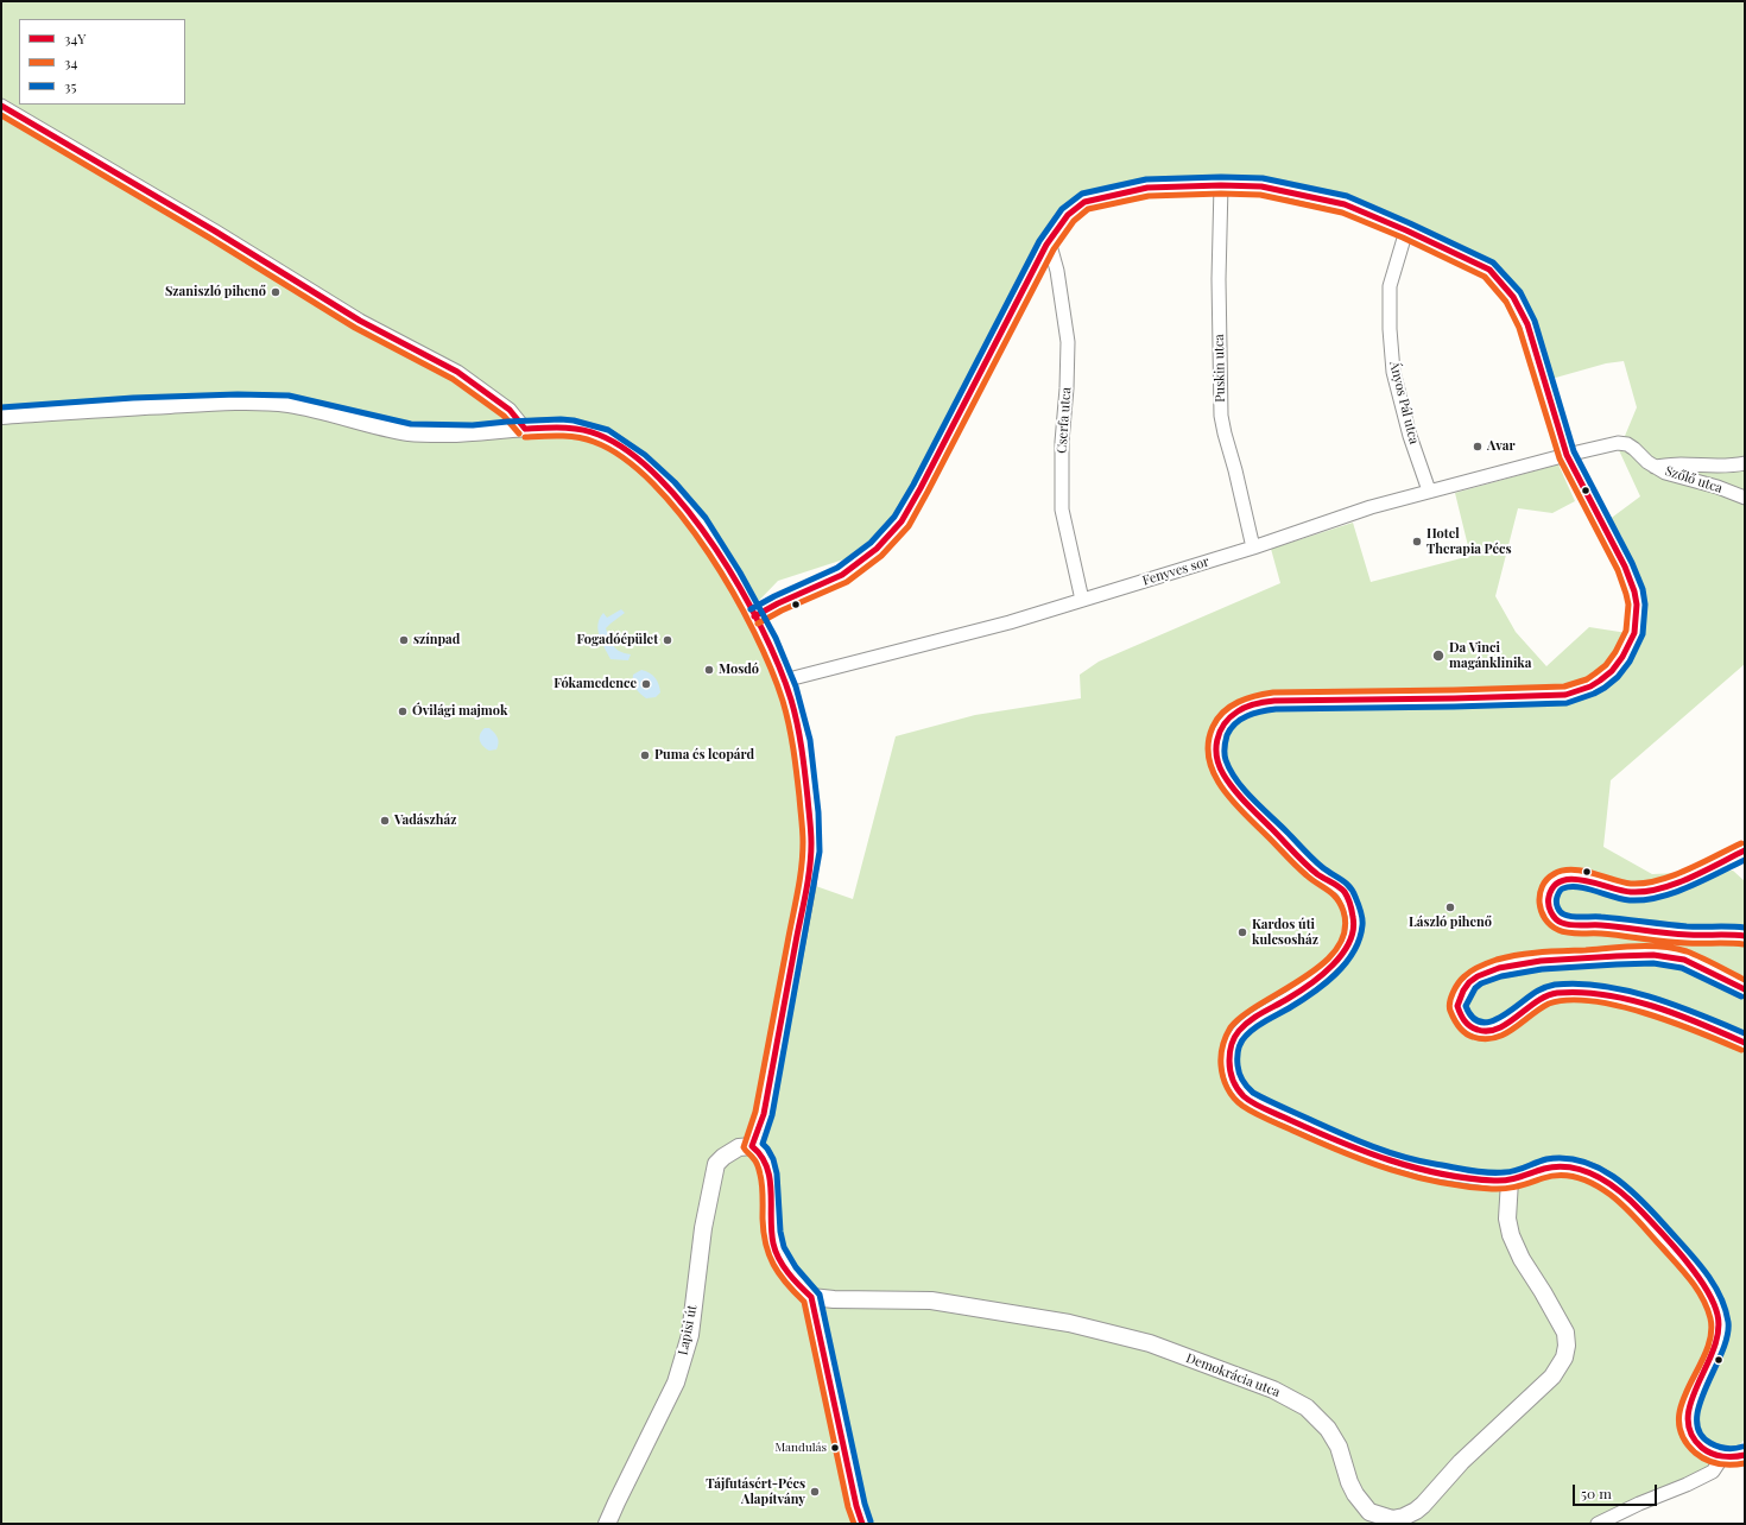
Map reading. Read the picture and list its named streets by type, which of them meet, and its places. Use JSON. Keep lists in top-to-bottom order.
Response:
{
  "streets": {
    "street": [
      "Puskin utca",
      "Ányos Pál utca",
      "Cserfa utca",
      "Szőlő utca",
      "Fenyves sor",
      "Lapisi út",
      "Demokrácia utca"
    ]
  },
  "crossings": [
    ["Puskin utca", "Fenyves sor"],
    ["Ányos Pál utca", "Fenyves sor"],
    ["Cserfa utca", "Fenyves sor"],
    ["Szőlő utca", "Fenyves sor"]
  ],
  "places": [
    "Szaniszló pihenő",
    "Avar",
    "Hotel Therapia Pécs",
    "színpad",
    "Fogadóépület",
    "Da Vinci magánklinika",
    "Mosdó",
    "Fókamedence",
    "Óvilági majmok",
    "Puma és leopárd",
    "Vadászház",
    "László pihenő",
    "Kardos úti kulcsosház",
    "Mandulás",
    "Tájfutásért-Pécs Alapítvány"
  ],
  "lines": ["transit line 34Y", "transit line 34", "transit line 35"],
  "legend": ["34Y", "34", "35"],
  "scale_bar": "50 m"
}
